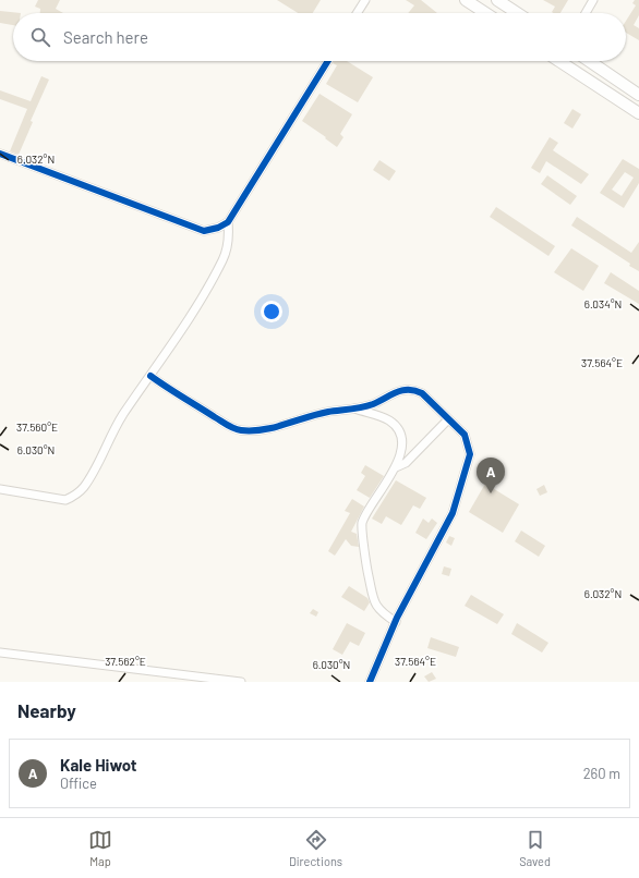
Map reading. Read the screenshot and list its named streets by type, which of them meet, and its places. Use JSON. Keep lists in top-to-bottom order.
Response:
{
  "page": {
    "search": "Search here",
    "pins": "A",
    "heading": "Nearby",
    "list": [
      {
        "mark": "A",
        "name": "Kale Hiwot",
        "note": "Office",
        "value": "260 m"
      }
    ],
    "nav": ["Map", "Directions", "Saved"]
  },
  "coordinates": [
    "6.032°N",
    "6.034°N",
    "37.564°E",
    "37.560°E",
    "6.030°N",
    "37.562°E"
  ]
}
